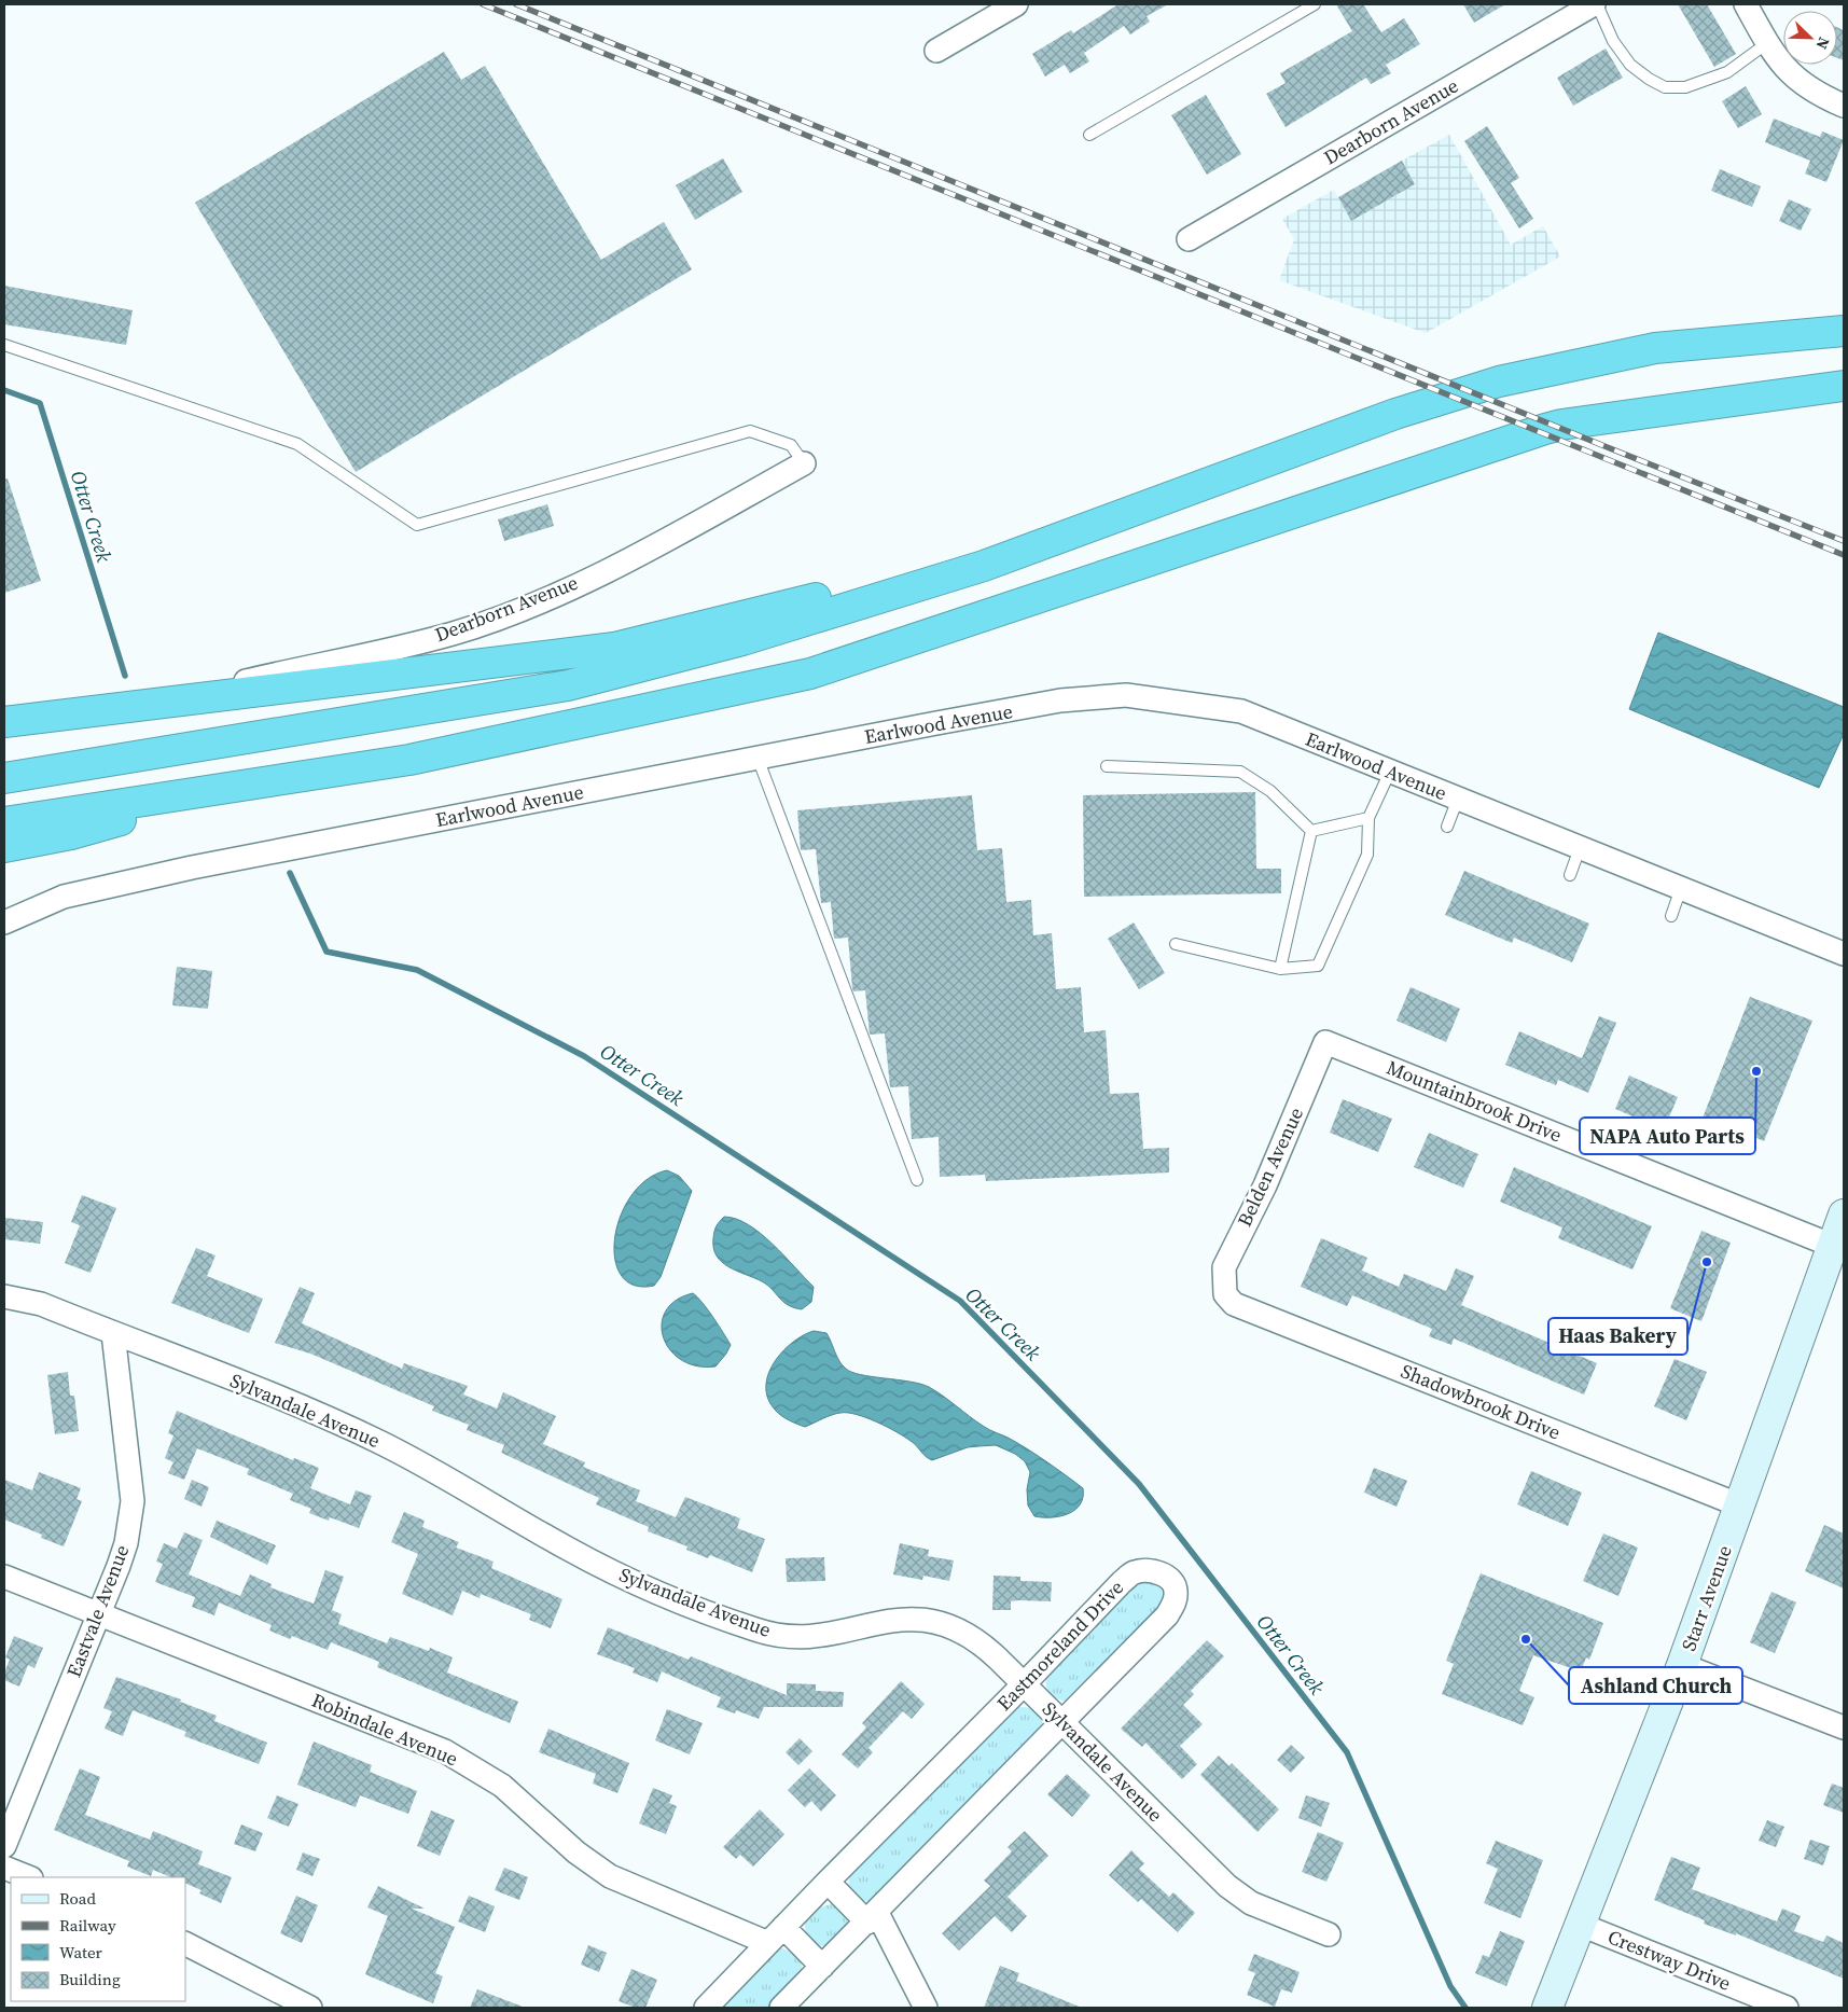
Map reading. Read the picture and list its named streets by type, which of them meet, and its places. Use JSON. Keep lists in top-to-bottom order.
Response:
{
  "streets": {
    "main road": ["Starr Avenue"],
    "street": [
      "Dearborn Avenue",
      "Earlwood Avenue",
      "Mountainbrook Drive",
      "Belden Avenue",
      "Shadowbrook Drive",
      "Sylvandale Avenue",
      "Eastvale Avenue",
      "Eastmoreland Drive",
      "Robindale Avenue",
      "Crestway Drive"
    ]
  },
  "crossings": [
    ["Mountainbrook Drive", "Belden Avenue"],
    ["Mountainbrook Drive", "Starr Avenue"],
    ["Belden Avenue", "Shadowbrook Drive"],
    ["Shadowbrook Drive", "Starr Avenue"],
    ["Sylvandale Avenue", "Eastvale Avenue"],
    ["Sylvandale Avenue", "Eastmoreland Drive"],
    ["Starr Avenue", "Crestway Drive"],
    ["Eastvale Avenue", "Robindale Avenue"],
    ["Eastmoreland Drive", "Robindale Avenue"]
  ],
  "water": ["Otter Creek"],
  "places": ["NAPA Auto Parts", "Haas Bakery", "Ashland Church"],
  "legend": [
    "Road",
    "Railway",
    "Water",
    "Building"
  ],
  "north": "bottom right"
}
